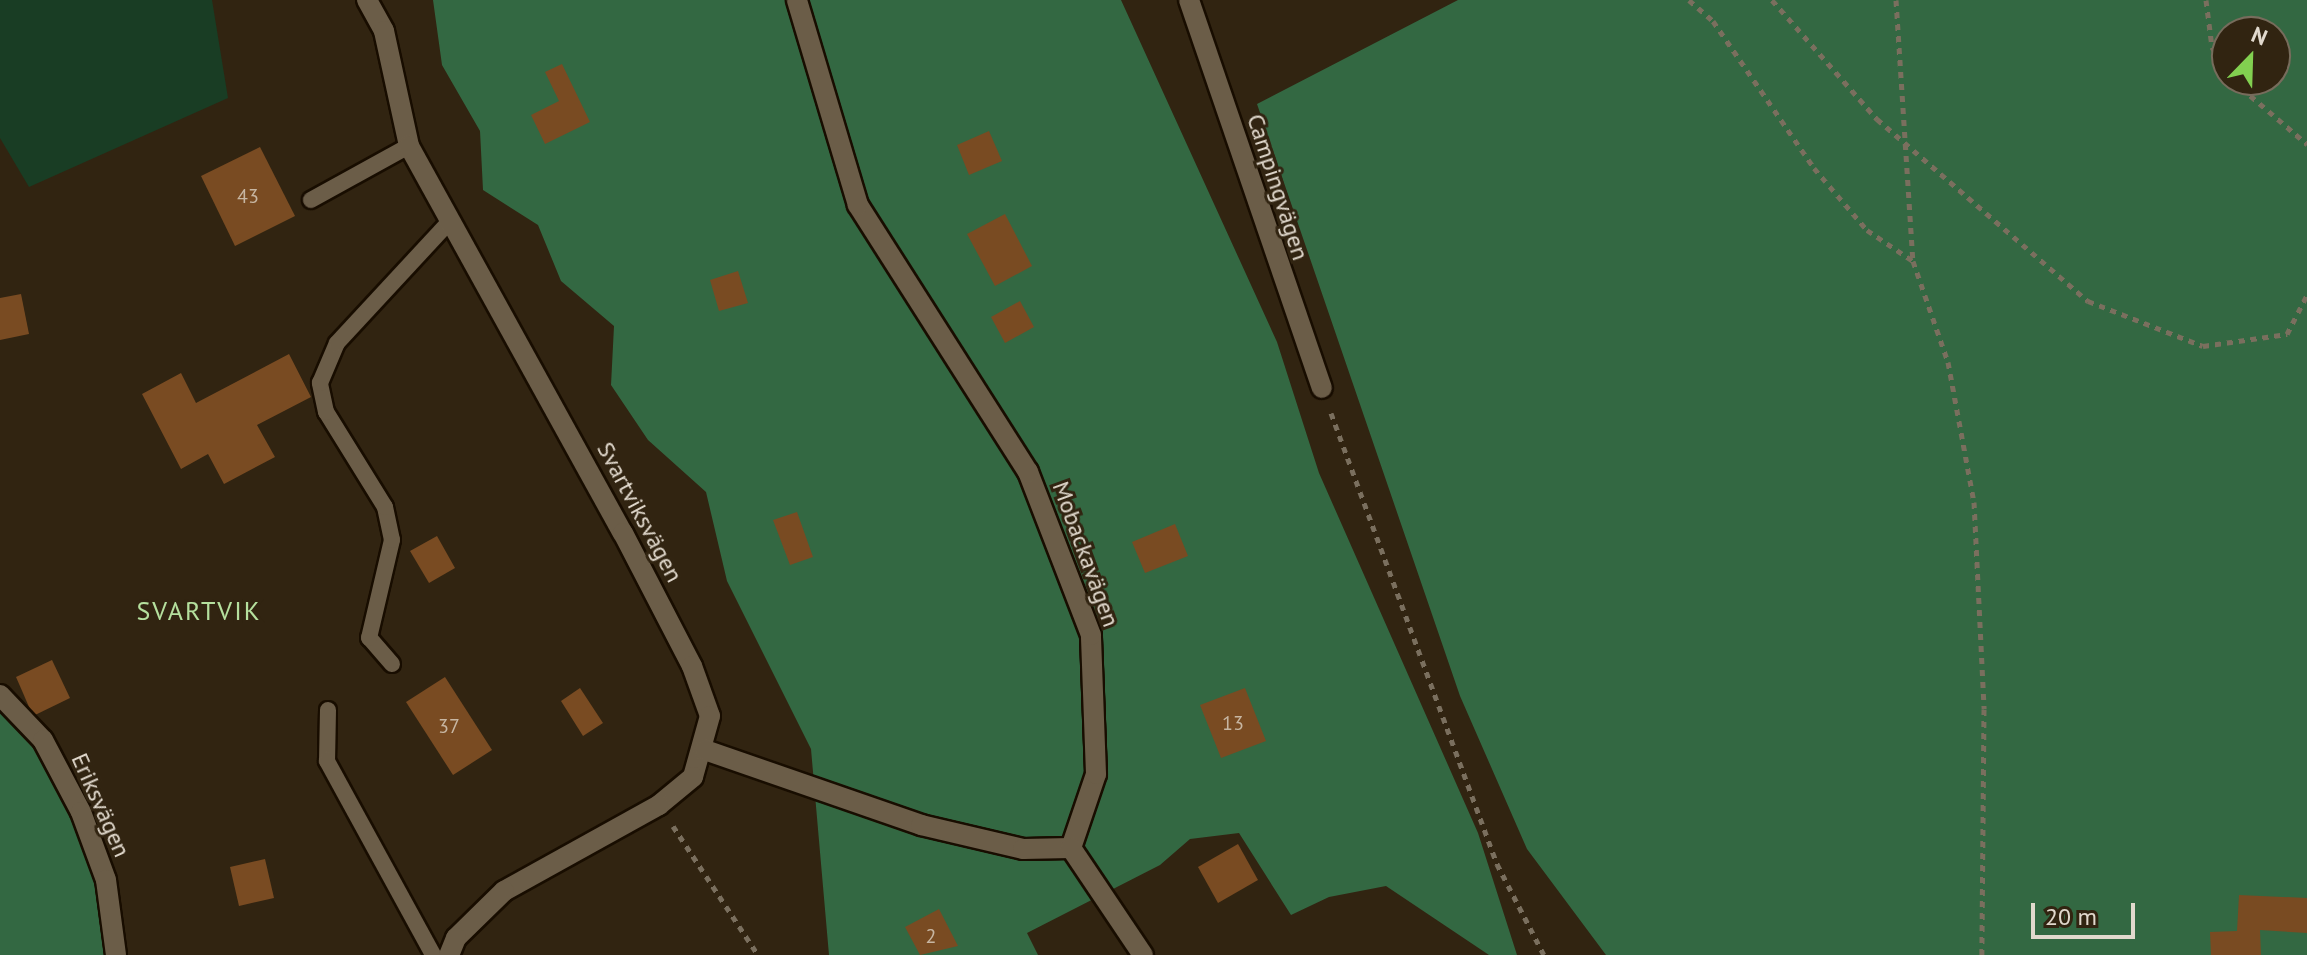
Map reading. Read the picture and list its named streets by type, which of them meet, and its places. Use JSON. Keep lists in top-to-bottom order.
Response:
{
  "streets": {
    "street": [
      "Campingvägen",
      "Svartviksvägen",
      "Mobackavägen",
      "Eriksvägen"
    ]
  },
  "districts": ["SVARTVIK"],
  "house_numbers": [
    "43",
    "13",
    "37",
    "2"
  ],
  "scale_bar": "20 m",
  "north": "top right"
}
